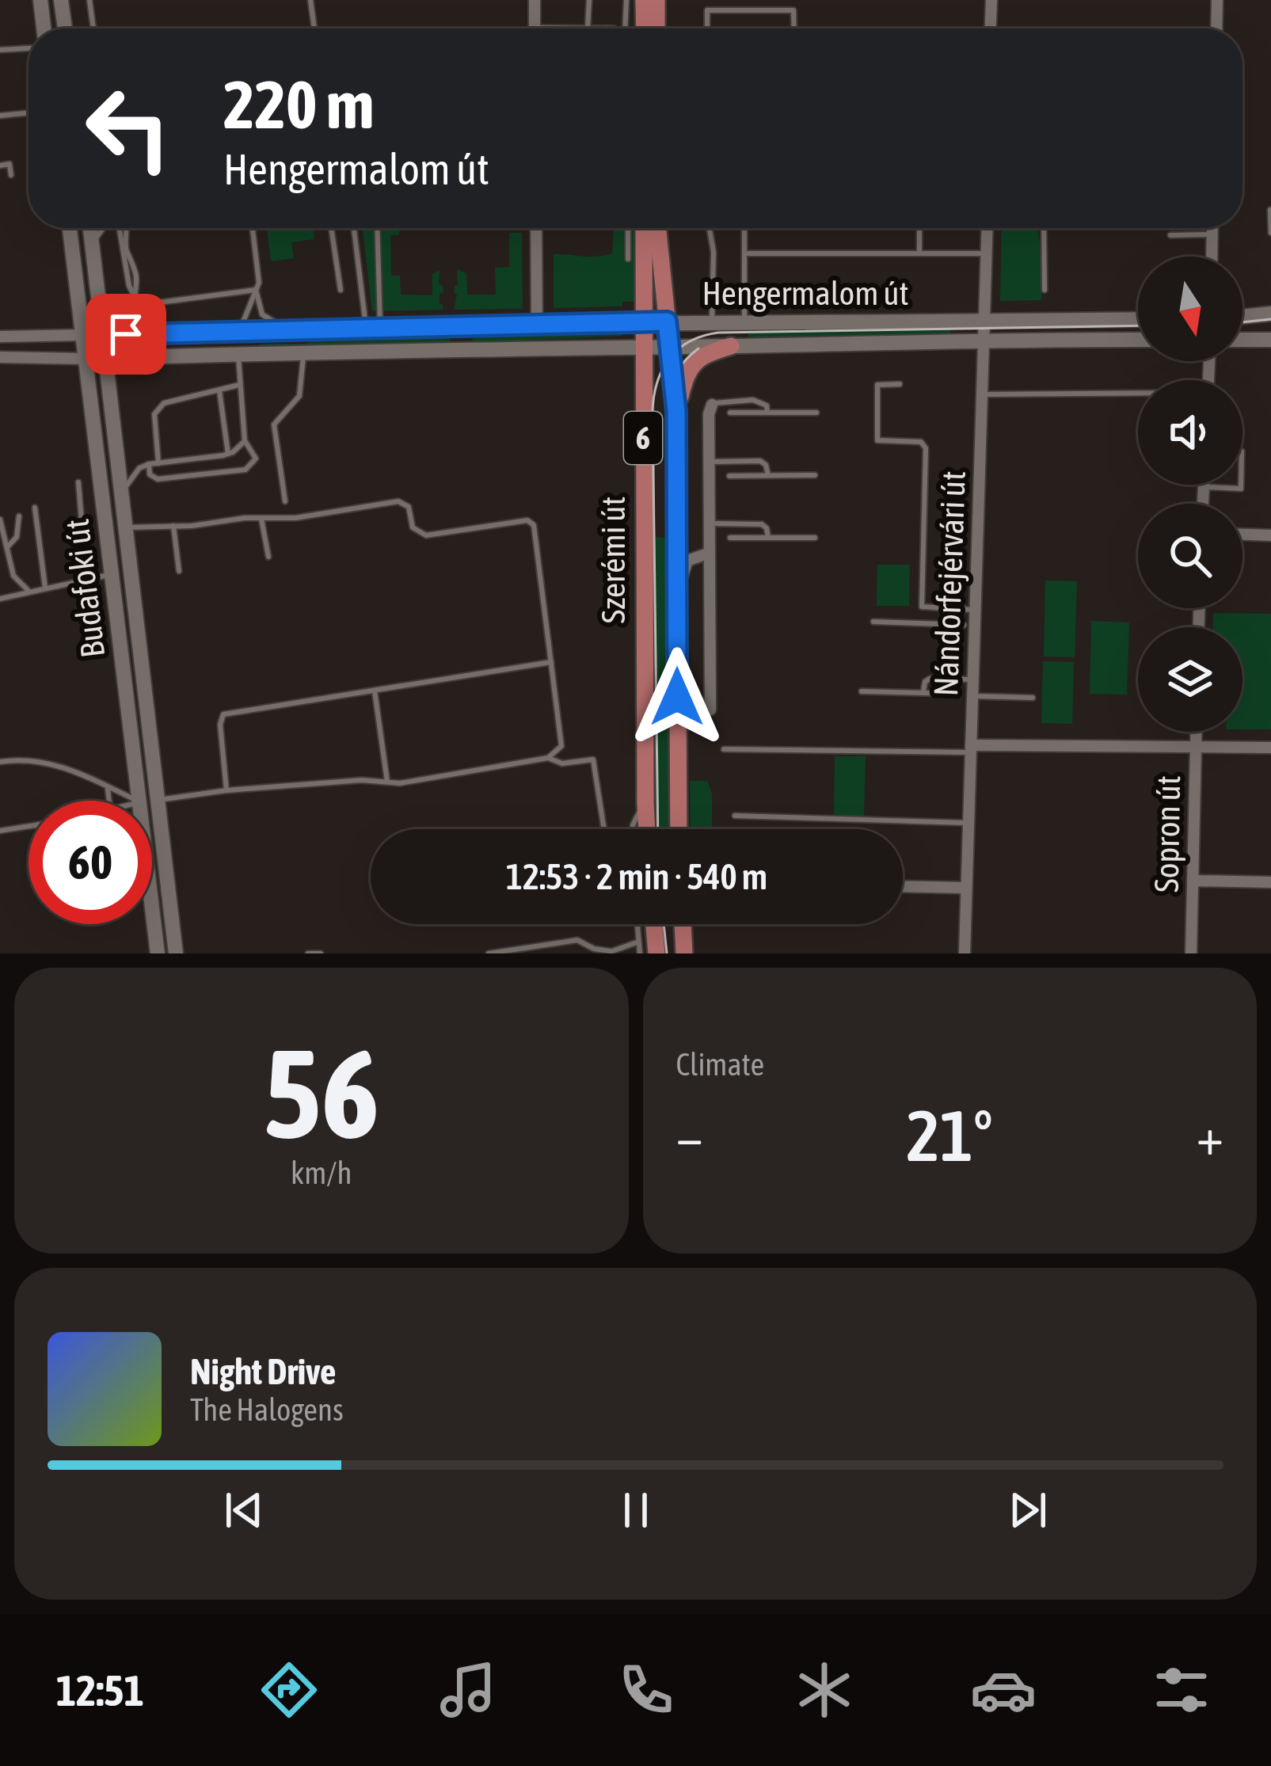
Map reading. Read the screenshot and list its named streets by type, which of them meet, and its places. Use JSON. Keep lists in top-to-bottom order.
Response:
{
  "streets": {
    "main road": [
      "Hengermalom út",
      "6",
      "Szerémi út",
      "Budafoki út"
    ],
    "street": ["Nándorfejérvári út", "Sopron út"]
  },
  "crossings": [
    ["Hengermalom út", "Szerémi út"],
    ["Hengermalom út", "Nándorfejérvári út"],
    ["Hengermalom út", "Budafoki út"]
  ],
  "north": "bottom",
  "page": {
    "turn": ["220 m", "Hengermalom út"],
    "limit": "60",
    "trip": "12:53 · 2 min · 540 m",
    "tile": [
      ["56", "km/h"],
      "Climate"
    ],
    "heat": ["−", "21°", "+"],
    "song": ["Night Drive", "The Halogens"],
    "tabs": "12:51"
  }
}
